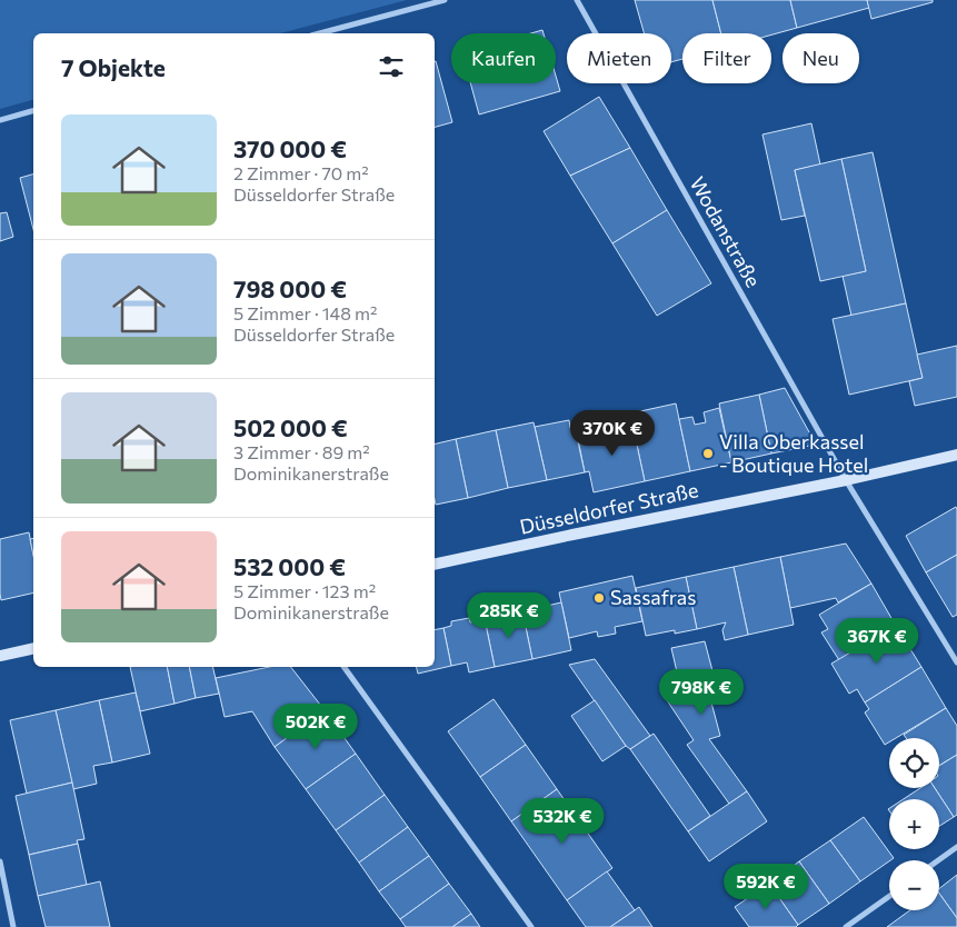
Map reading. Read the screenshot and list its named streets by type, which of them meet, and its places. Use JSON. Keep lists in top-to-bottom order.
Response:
{
  "streets": {
    "street": ["Wodanstraße", "Düsseldorfer Straße"]
  },
  "crossings": [
    ["Wodanstraße", "Düsseldorfer Straße"]
  ],
  "places": ["Villa Oberkassel - Boutique Hotel", "Sassafras"],
  "page": {
    "chip": [
      "Kaufen",
      "Mieten",
      "Filter",
      "Neu"
    ],
    "heading": "7 Objekte",
    "list": [
      {
        "name": "370 000 €",
        "note": "2 Zimmer · 70 m² · Düsseldorfer Straße"
      },
      {
        "name": "798 000 €",
        "note": "5 Zimmer · 148 m² · Düsseldorfer Straße"
      },
      {
        "name": "502 000 €",
        "note": "3 Zimmer · 89 m² · Dominikanerstraße"
      },
      {
        "name": "532 000 €",
        "note": "5 Zimmer · 123 m² · Dominikanerstraße"
      }
    ],
    "price": [
      "370K €",
      "285K €",
      "367K €",
      "798K €",
      "502K €",
      "532K €",
      "592K €"
    ],
    "map_buttons": ["+", "−"]
  }
}
